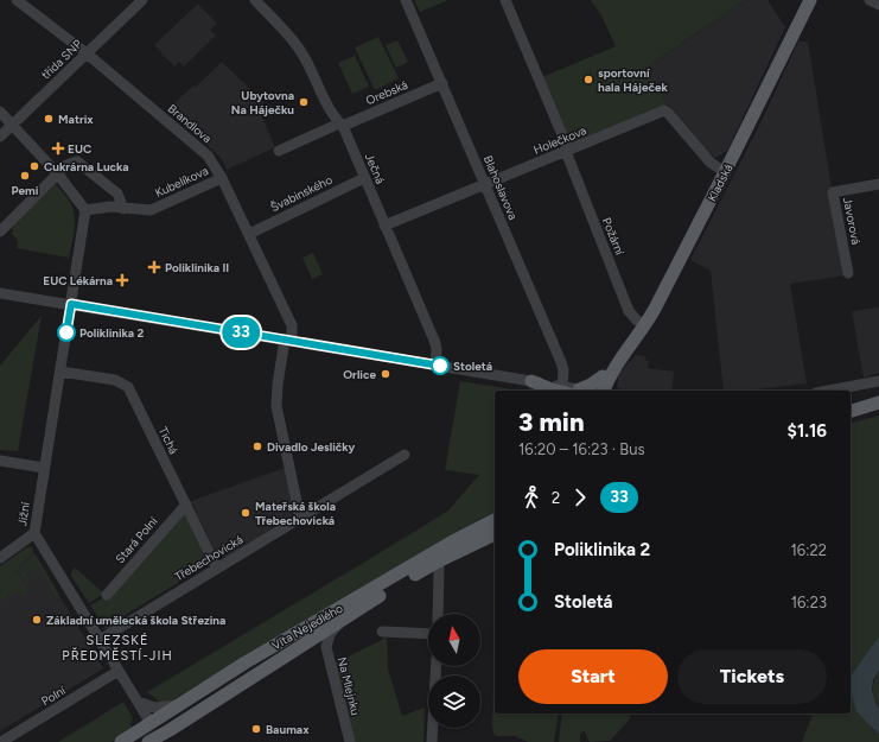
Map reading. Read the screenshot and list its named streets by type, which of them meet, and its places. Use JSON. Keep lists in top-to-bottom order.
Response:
{
  "streets": {
    "main road": ["Kladská", "Víta Nejedlého"],
    "street": [
      "třída SNP",
      "Orebská",
      "Brandlova",
      "Holečkova",
      "Ječná",
      "Kubelíkova",
      "Blahoslavova",
      "Švabinského",
      "Javorová",
      "Požární",
      "Tichá",
      "Jižní",
      "Stará Polní",
      "Třebechovická",
      "Na Mlejnku",
      "Polní"
    ]
  },
  "crossings": [
    ["třída SNP", "Brandlova"],
    ["Orebská", "Ječná"],
    ["Orebská", "Blahoslavova"],
    ["Brandlova", "Kubelíkova"],
    ["Brandlova", "Švabinského"],
    ["Brandlova", "Třebechovická"],
    ["Holečkova", "Ječná"],
    ["Holečkova", "Kladská"],
    ["Holečkova", "Blahoslavova"],
    ["Holečkova", "Požární"],
    ["Ječná", "Švabinského"],
    ["Kladská", "Požární"],
    ["Tichá", "Jižní"],
    ["Tichá", "Stará Polní"],
    ["Tichá", "Třebechovická"],
    ["Jižní", "Třebechovická"],
    ["Jižní", "Víta Nejedlého"],
    ["Jižní", "Polní"],
    ["Víta Nejedlého", "Na Mlejnku"]
  ],
  "districts": ["SLEZSKÉ PŘEDMĚSTÍ-JIH"],
  "places": {
    "other": [
      "sportovní hala Háječek",
      "Ubytovna Na Háječku",
      "Matrix",
      "Cukrárna Lucka",
      "Pemi",
      "Poliklinika 2",
      "Stoletá",
      "Orlice",
      "Divadlo Jesličky",
      "Mateřská škola Třebechovická",
      "Základní umělecká škola Střezina",
      "Baumax"
    ],
    "health": ["EUC", "Poliklinika II", "EUC Lékárna"]
  },
  "lines": ["bus line 33"],
  "north": "top",
  "page": {
    "on_map": "33",
    "heading": ["3 min", "16:20 – 16:23 · Bus", "$1.16"],
    "legs": ["2", "33"],
    "list": [
      {
        "name": "Poliklinika 2",
        "value": "16:22"
      },
      {
        "name": "Stoletá",
        "value": "16:23"
      }
    ],
    "buttons": ["Start", "Tickets"]
  }
}
